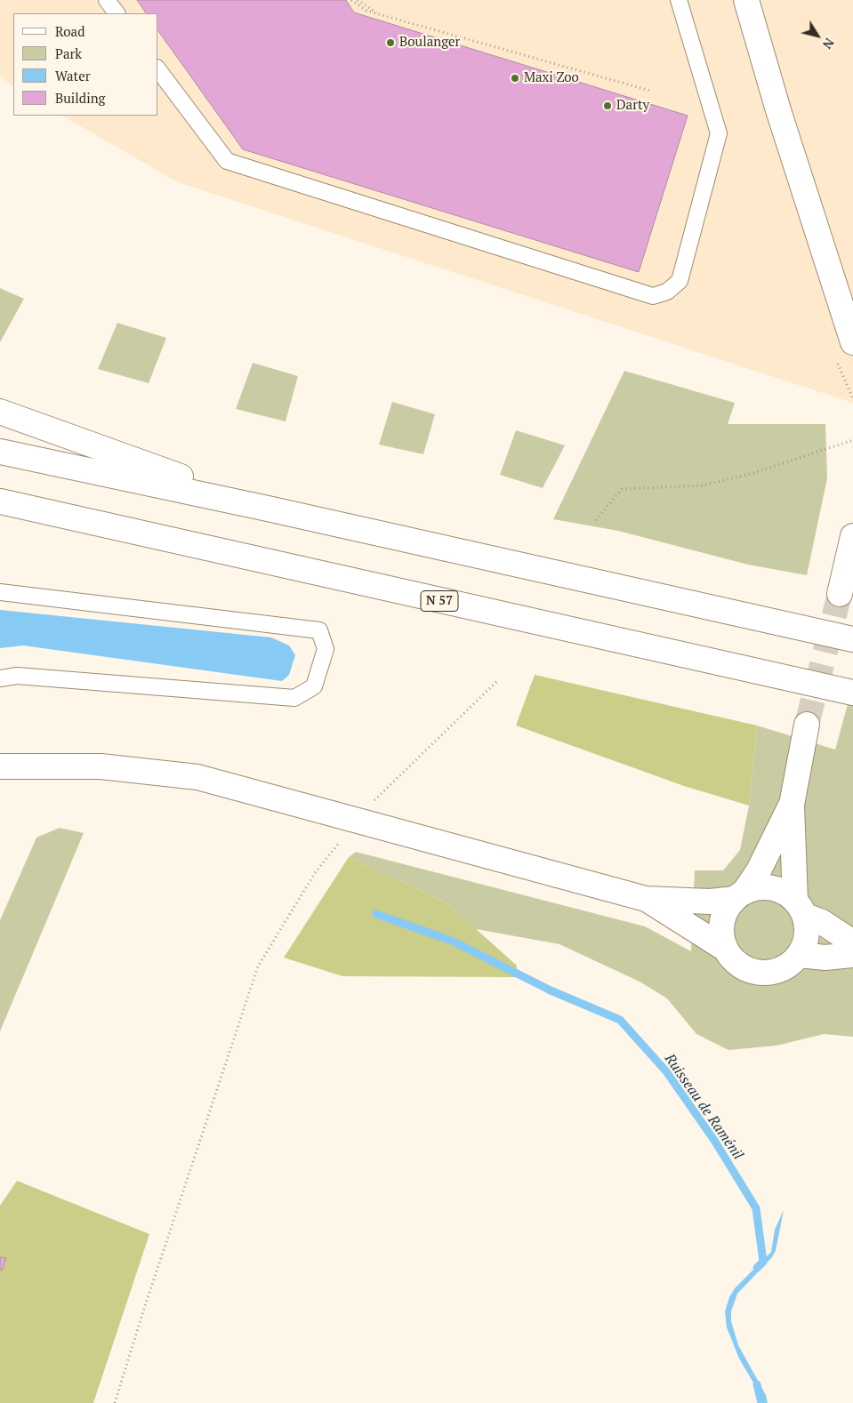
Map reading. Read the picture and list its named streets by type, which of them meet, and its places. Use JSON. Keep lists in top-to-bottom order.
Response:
{
  "streets": {
    "main road": ["N 57"]
  },
  "water": ["Ruisseau de Raménil"],
  "places": ["Boulanger", "Maxi Zoo", "Darty"],
  "legend": [
    "Road",
    "Park",
    "Water",
    "Building"
  ],
  "north": "bottom right"
}
